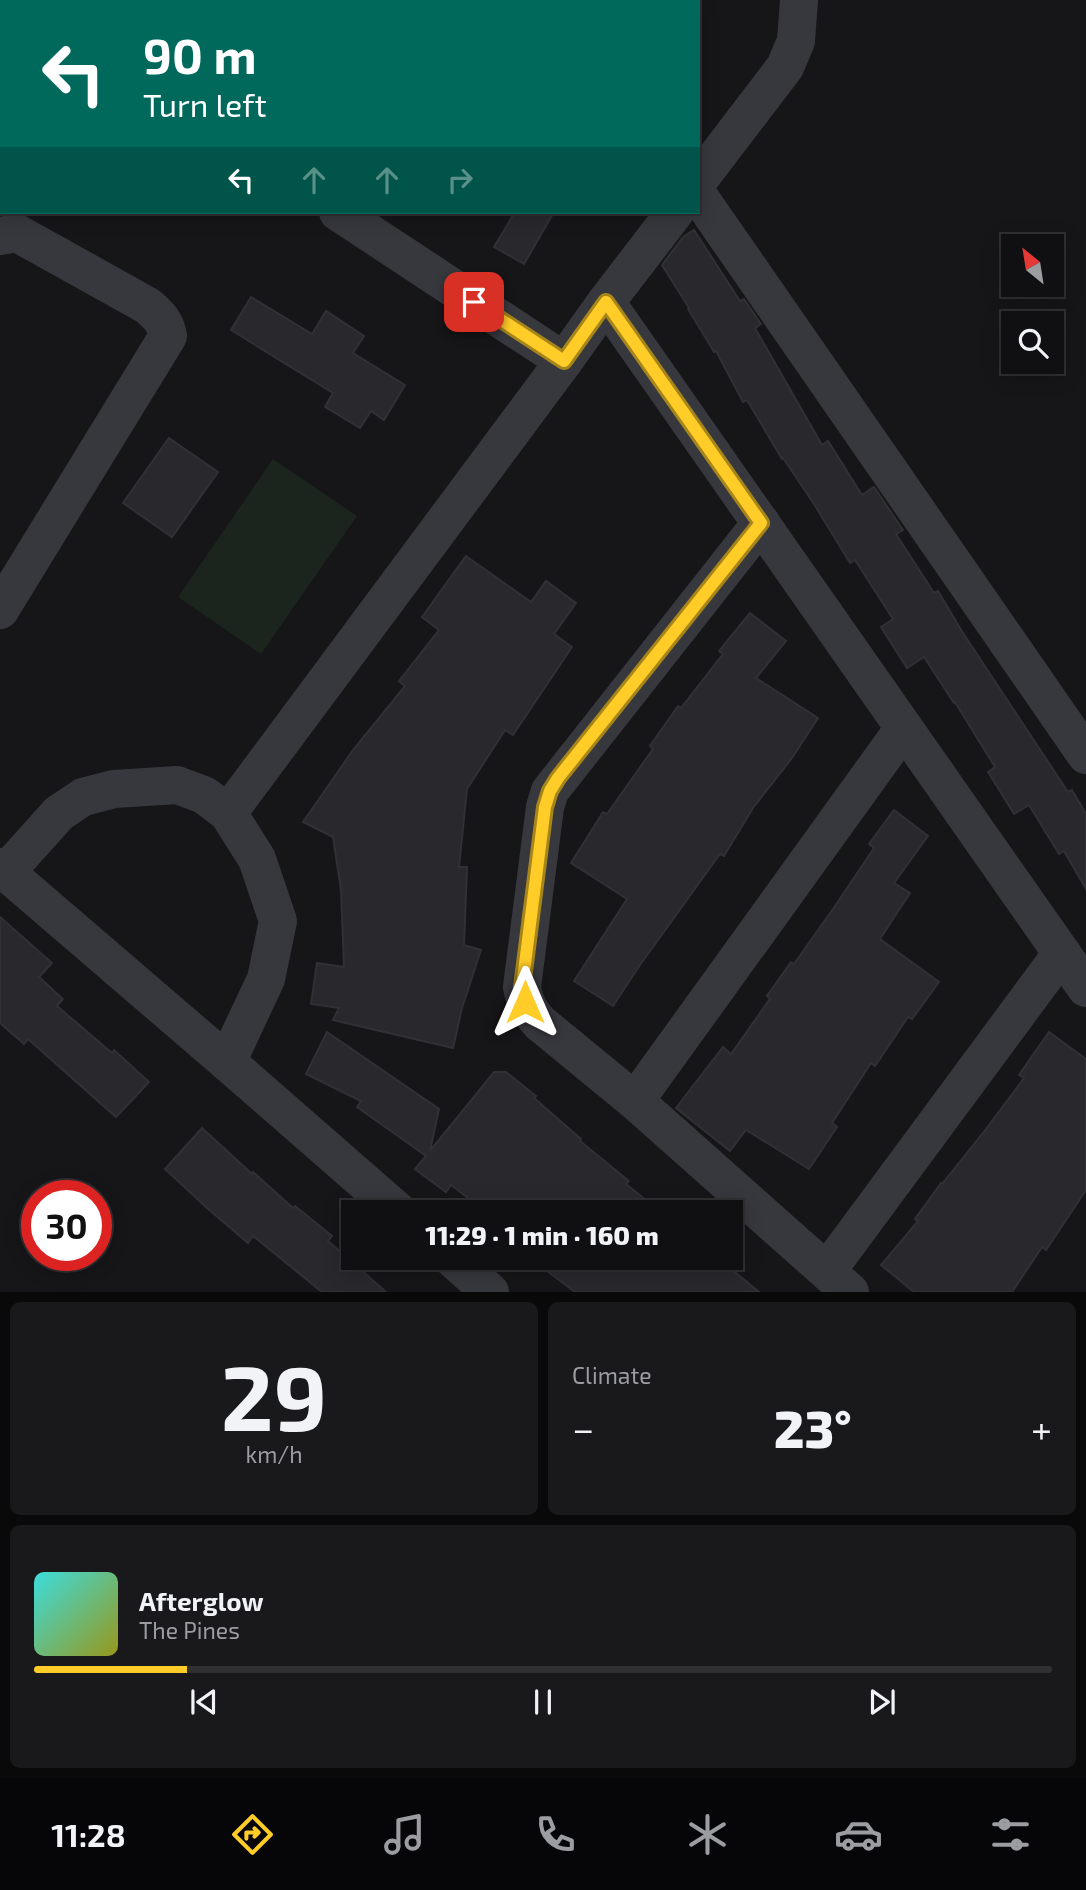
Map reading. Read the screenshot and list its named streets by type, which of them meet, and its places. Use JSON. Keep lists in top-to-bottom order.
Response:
{
  "north": "top left",
  "page": {
    "turn": ["90 m", "Turn left"],
    "limit": "30",
    "trip": "11:29 · 1 min · 160 m",
    "tile": [
      ["29", "km/h"],
      "Climate"
    ],
    "heat": ["−", "23°", "+"],
    "song": ["Afterglow", "The Pines"],
    "tabs": "11:28"
  }
}
